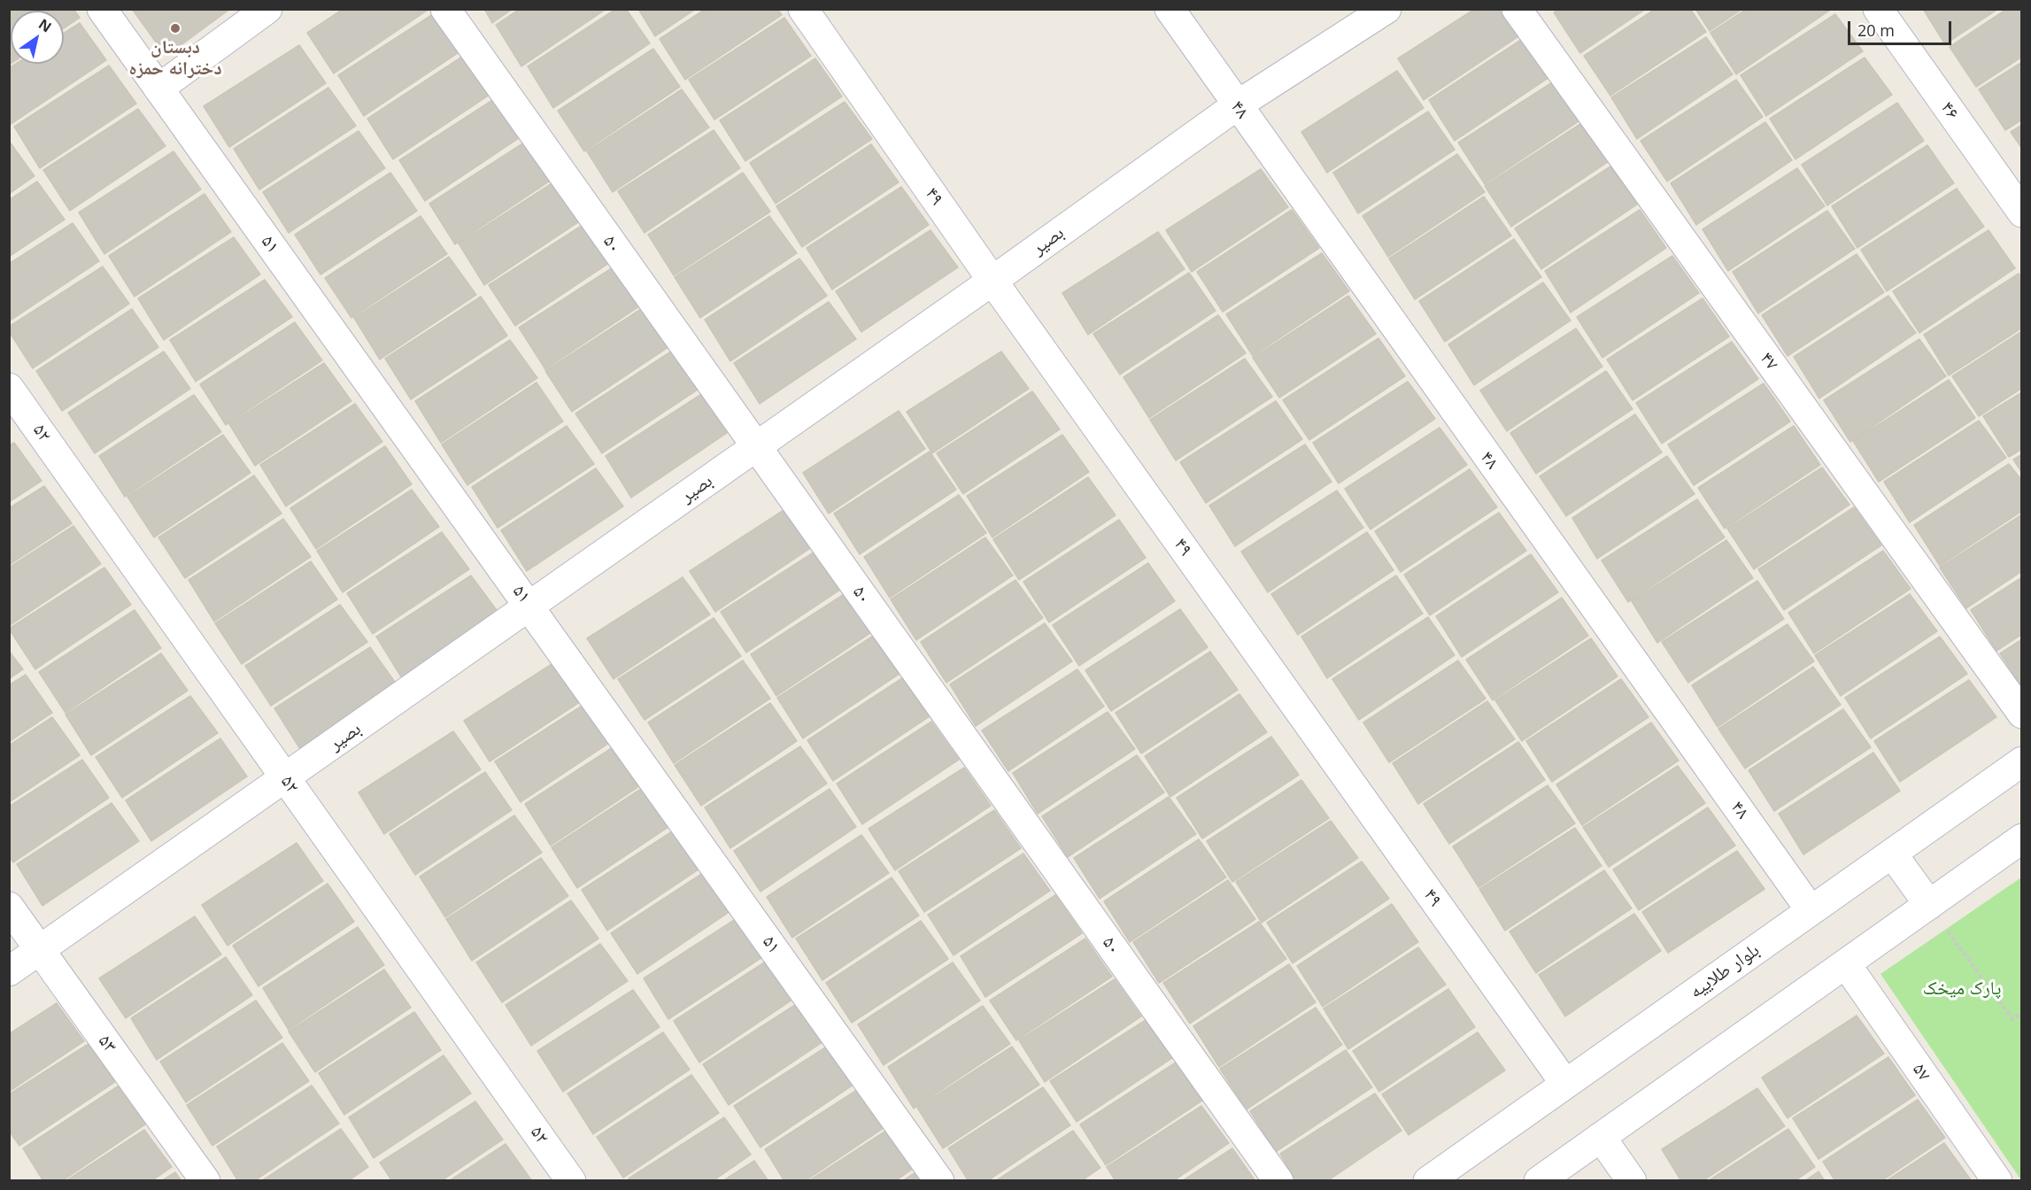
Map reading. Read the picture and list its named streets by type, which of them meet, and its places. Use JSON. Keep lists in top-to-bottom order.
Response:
{
  "streets": {
    "street": [
      "۴۸",
      "۴۶",
      "۴۹",
      "بصیر",
      "۵۱",
      "۵۰",
      "۴۷",
      "۵۲",
      "بلوار طلاییه",
      "۵۳",
      "۵۷"
    ]
  },
  "crossings": [
    ["۴۸", "بصیر"],
    ["۴۸", "بلوار طلاییه"],
    ["۴۹", "بصیر"],
    ["۴۹", "بلوار طلاییه"],
    ["بصیر", "۵۱"],
    ["بصیر", "۵۰"],
    ["بصیر", "۵۲"],
    ["بصیر", "۵۳"]
  ],
  "parks": ["پارک میخک"],
  "places": ["دبستان دخترانه حمزه"],
  "scale_bar": "20 m",
  "north": "top right"
}
